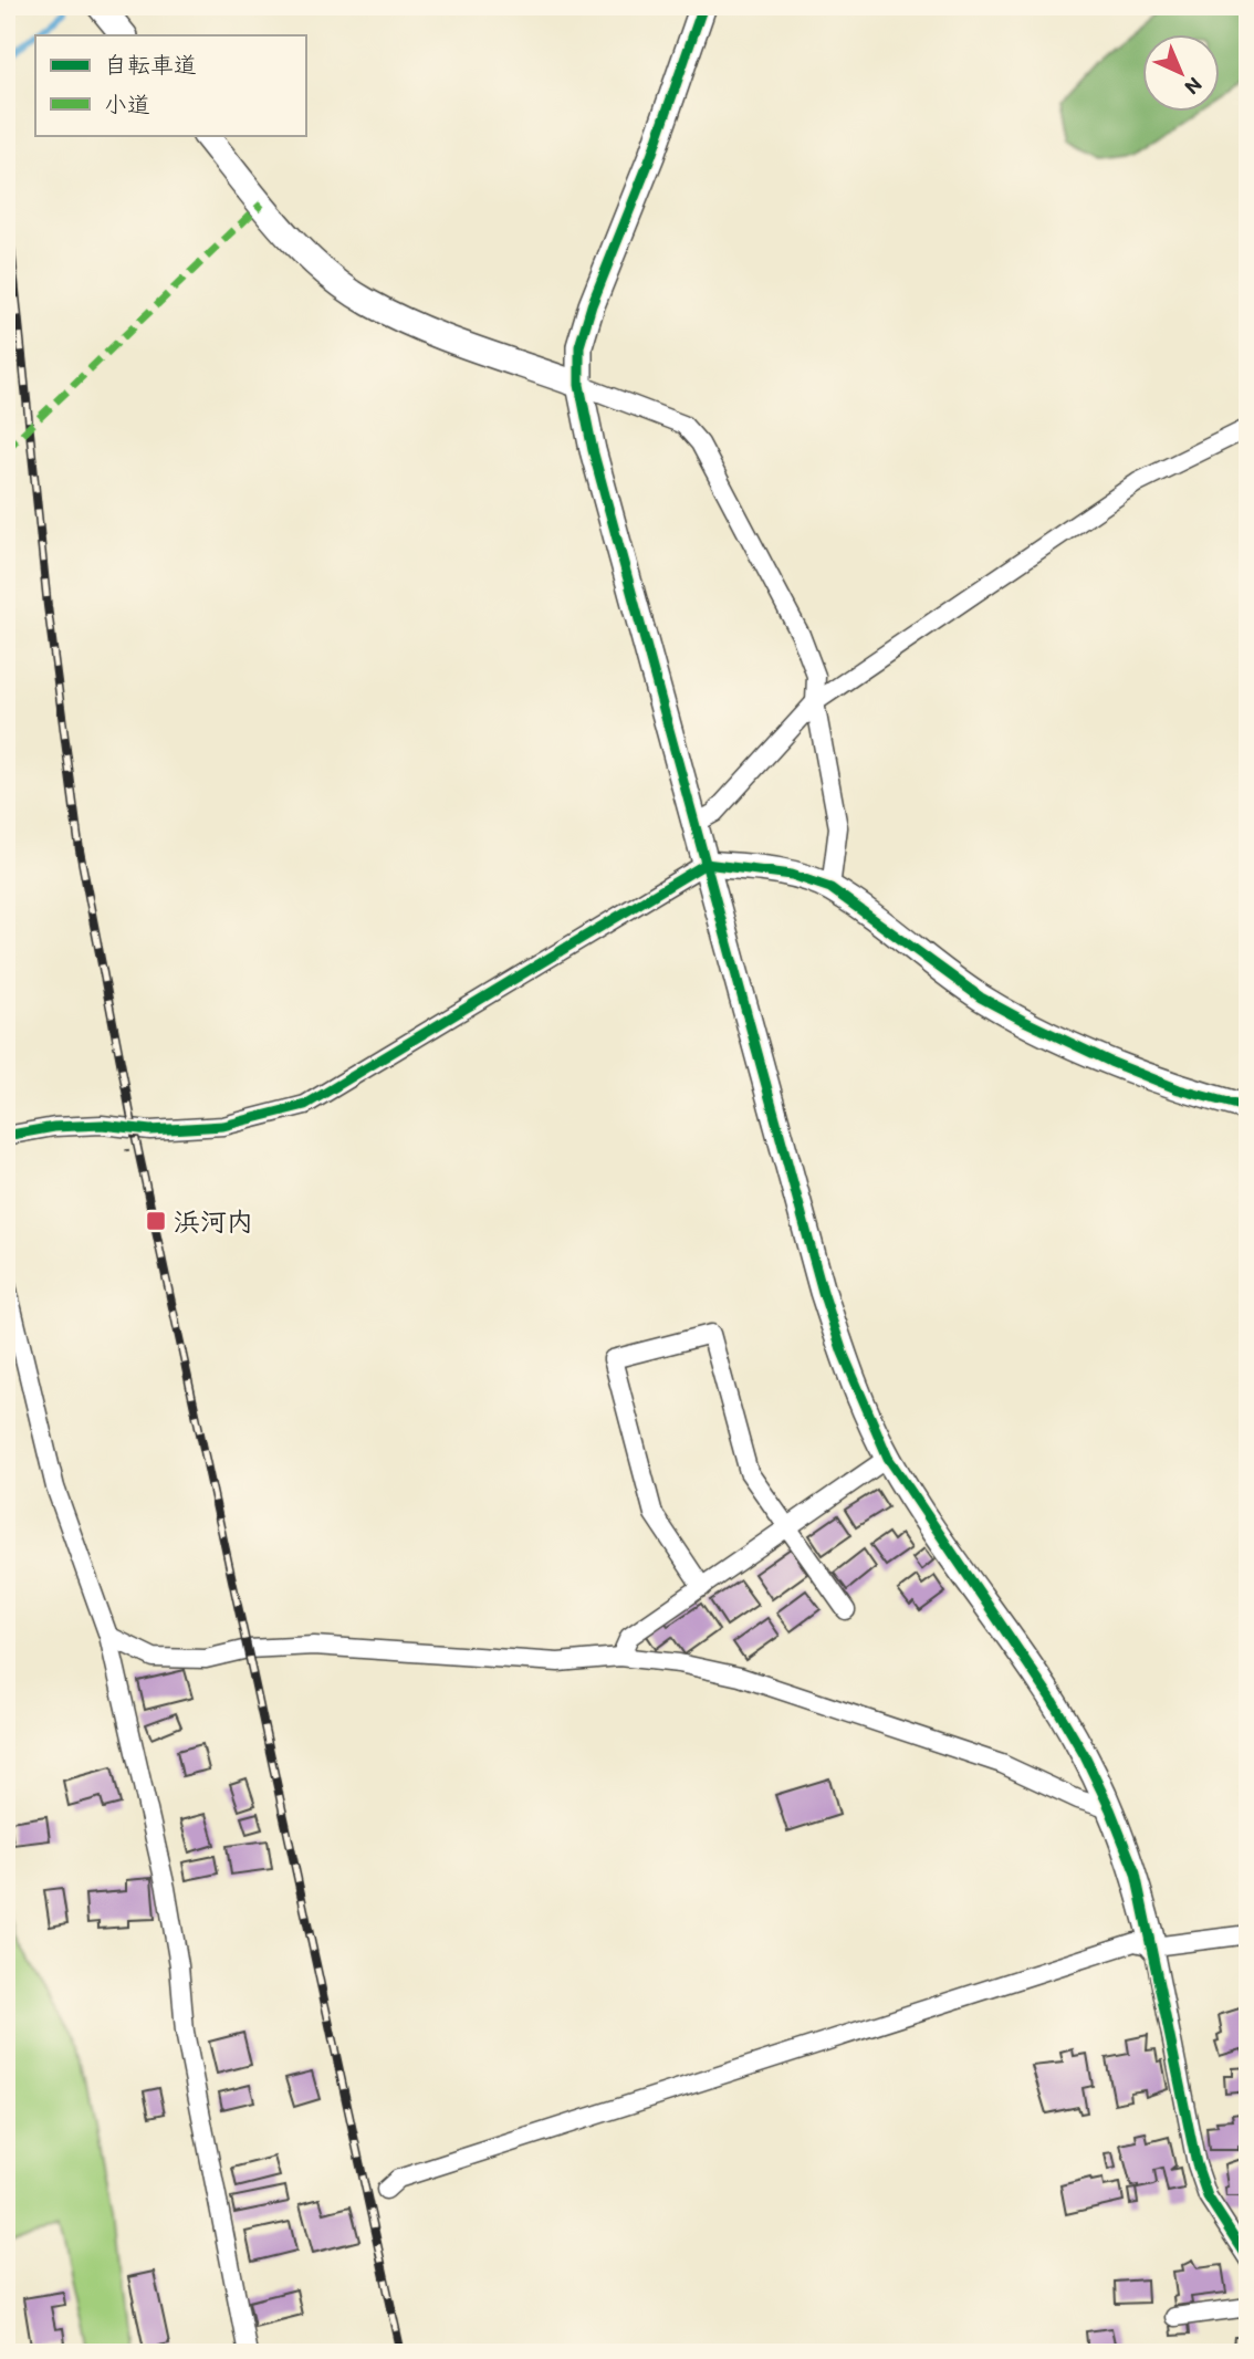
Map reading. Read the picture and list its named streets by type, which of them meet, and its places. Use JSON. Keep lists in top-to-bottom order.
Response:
{
  "places": {
    "transit": ["浜河内"]
  },
  "legend": ["自転車道", "小道"],
  "north": "bottom right"
}
